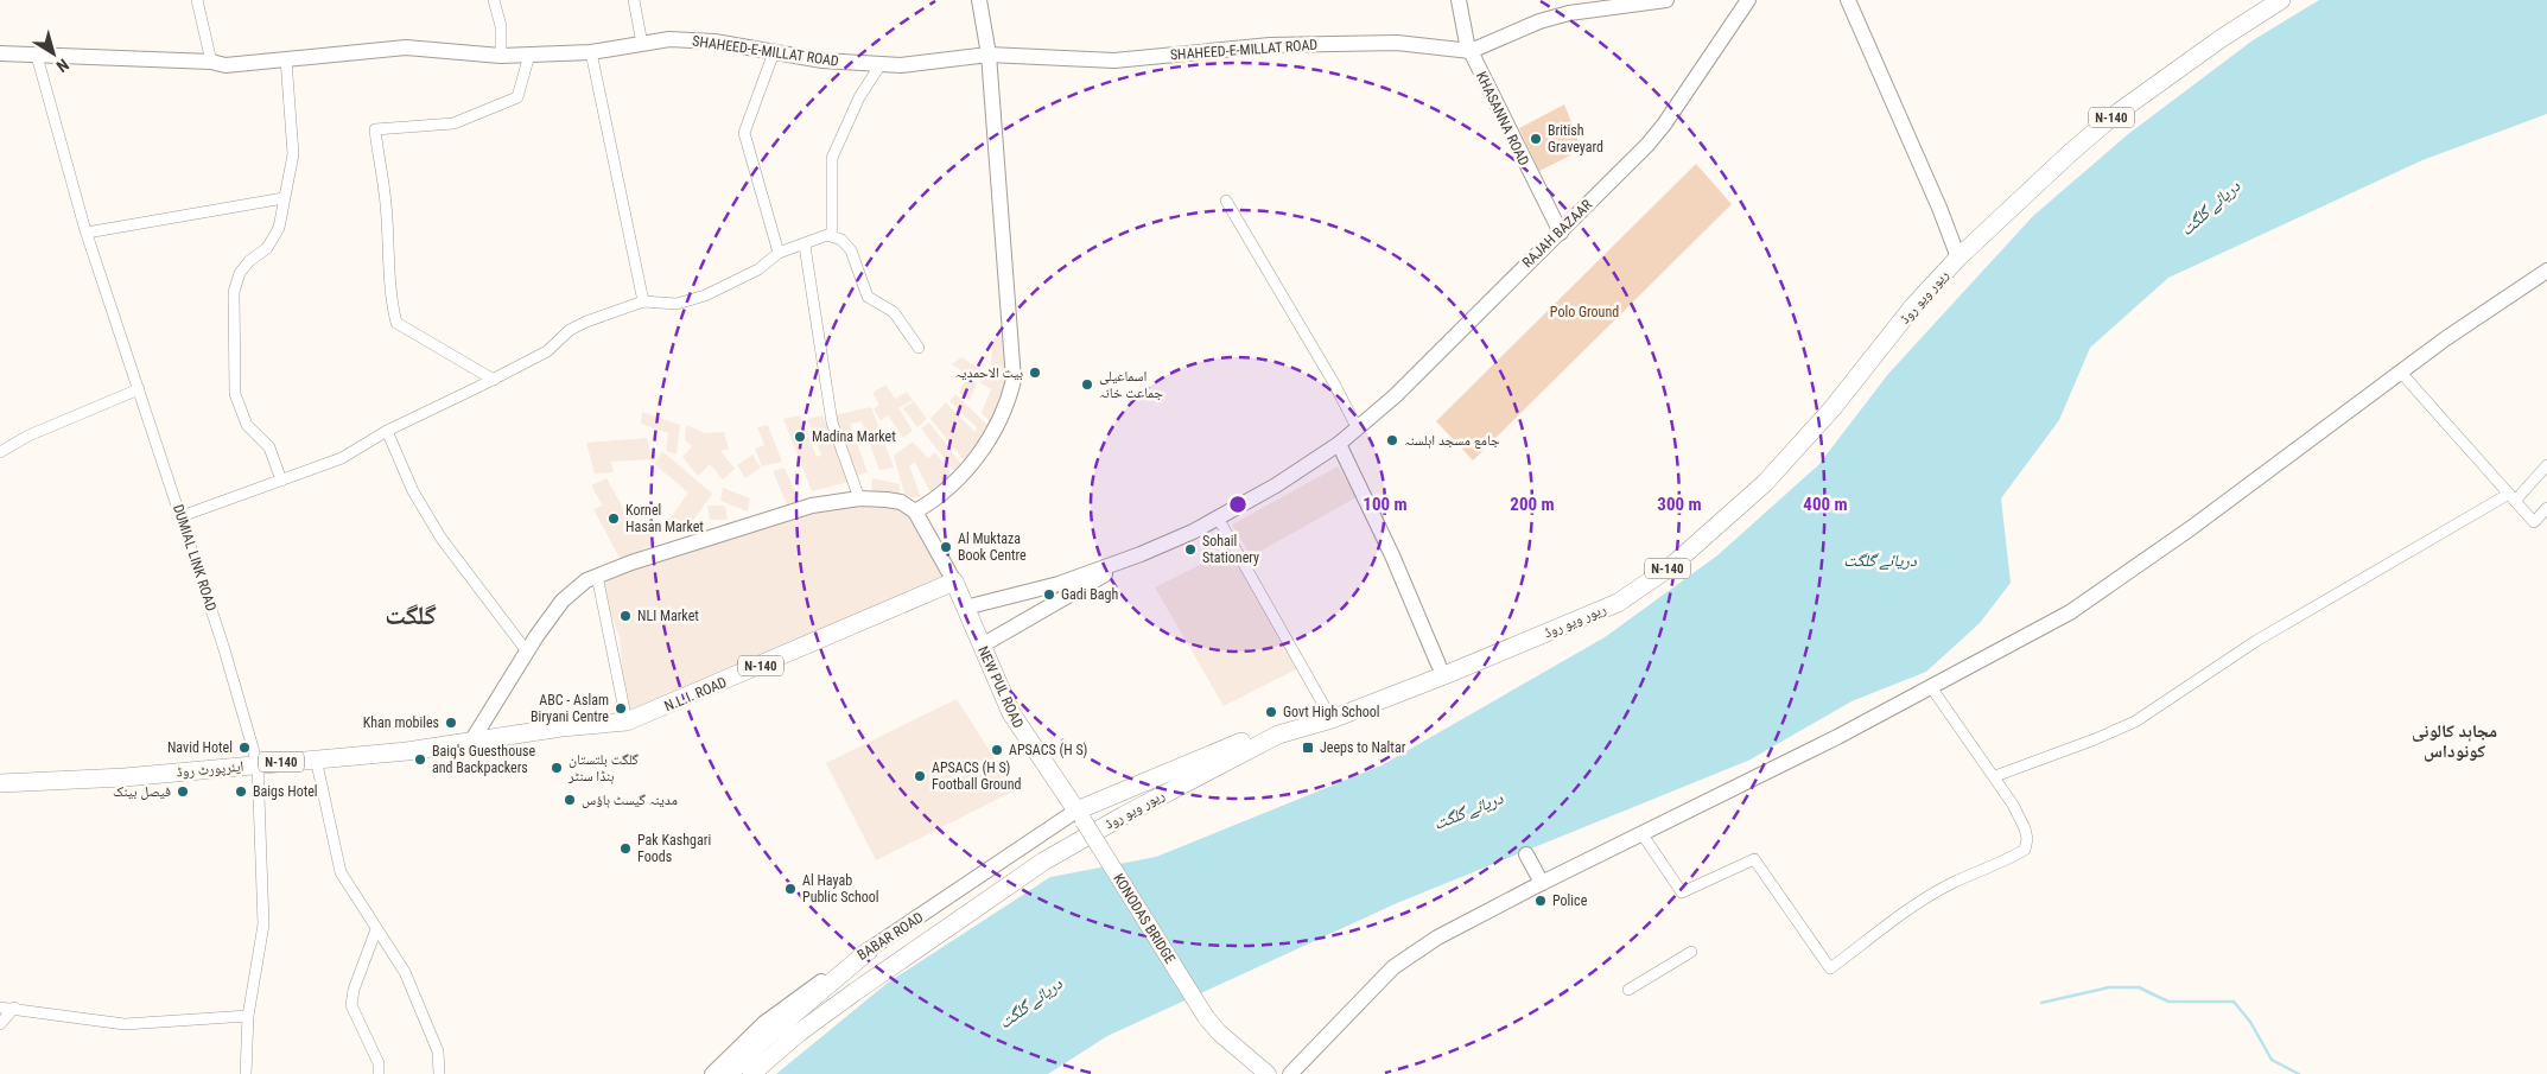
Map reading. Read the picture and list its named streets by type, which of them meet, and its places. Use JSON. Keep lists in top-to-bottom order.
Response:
{
  "streets": {
    "highway": [
      "N-140",
      "ریور ویو روڈ",
      "NEW PUL ROAD",
      "N.L.I. ROAD",
      "ایئرپورٹ روڈ"
    ],
    "main road": [
      "SHAHEED-E-MILLAT ROAD",
      "KHASANNA ROAD",
      "RAJAH BAZAAR",
      "KONODAS BRIDGE",
      "BABAR ROAD"
    ],
    "street": ["DUMIAL LINK ROAD"]
  },
  "crossings": [
    ["SHAHEED-E-MILLAT ROAD", "KHASANNA ROAD"],
    ["SHAHEED-E-MILLAT ROAD", "DUMIAL LINK ROAD"],
    ["N-140", "ریور ویو روڈ"],
    ["N-140", "NEW PUL ROAD"],
    ["N-140", "KONODAS BRIDGE"],
    ["N-140", "BABAR ROAD"],
    ["KHASANNA ROAD", "RAJAH BAZAAR"],
    ["DUMIAL LINK ROAD", "ایئرپورٹ روڈ"],
    ["NEW PUL ROAD", "KONODAS BRIDGE"],
    ["NEW PUL ROAD", "BABAR ROAD"],
    ["N.L.I. ROAD", "ایئرپورٹ روڈ"],
    ["KONODAS BRIDGE", "BABAR ROAD"]
  ],
  "districts": ["گلگت", "مجاہد کالونی کونوداس"],
  "water": ["دریائے گلگت"],
  "parks": ["Polo Ground"],
  "places": {
    "other": [
      "British Graveyard",
      "بیت الاحمدیہ",
      "اسماعیلی جماعت خانہ",
      "Madina Market",
      "جامع مسجد اہلسنہ",
      "Kornel Hasan Market",
      "Al Muktaza Book Centre",
      "Sohail Stationery",
      "Gadi Bagh",
      "NLI Market",
      "ABC - Aslam Biryani Centre",
      "Govt High School",
      "Khan mobiles",
      "Navid Hotel",
      "APSACS (H S)",
      "Baig's Guesthouse and Backpackers",
      "گلگت بلتستان ہنڈا سنٹر",
      "APSACS (H S) Football Ground",
      "فیصل بینک",
      "Baigs Hotel",
      "مدینہ گیسٹ ہاؤس",
      "Pak Kashgari Foods",
      "Al Hayab Public School",
      "Police"
    ],
    "transit": ["Jeeps to Naltar"]
  },
  "north": "bottom right",
  "rings": [
    "100 m",
    "200 m",
    "300 m",
    "400 m"
  ]
}
